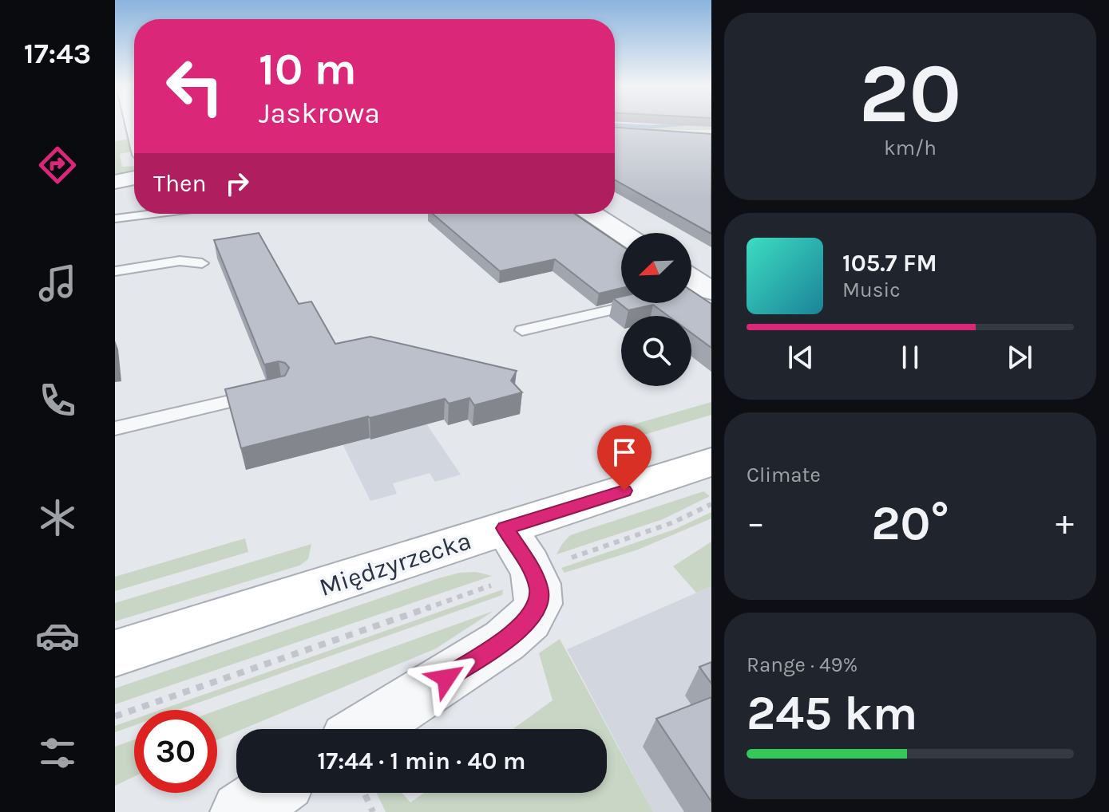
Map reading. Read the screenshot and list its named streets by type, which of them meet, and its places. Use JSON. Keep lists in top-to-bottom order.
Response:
{
  "streets": {
    "main road": ["Międzyrzecka"]
  },
  "north": "bottom left",
  "page": {
    "tabs": "17:43",
    "tile": [
      ["20", "km/h"],
      "Climate",
      ["Range · 49%", "245 km"]
    ],
    "turn": ["10 m", "Jaskrowa"],
    "then": "Then",
    "song": ["105.7 FM", "Music"],
    "heat": ["−", "20°", "+"],
    "limit": "30",
    "trip": "17:44 · 1 min · 40 m"
  }
}
